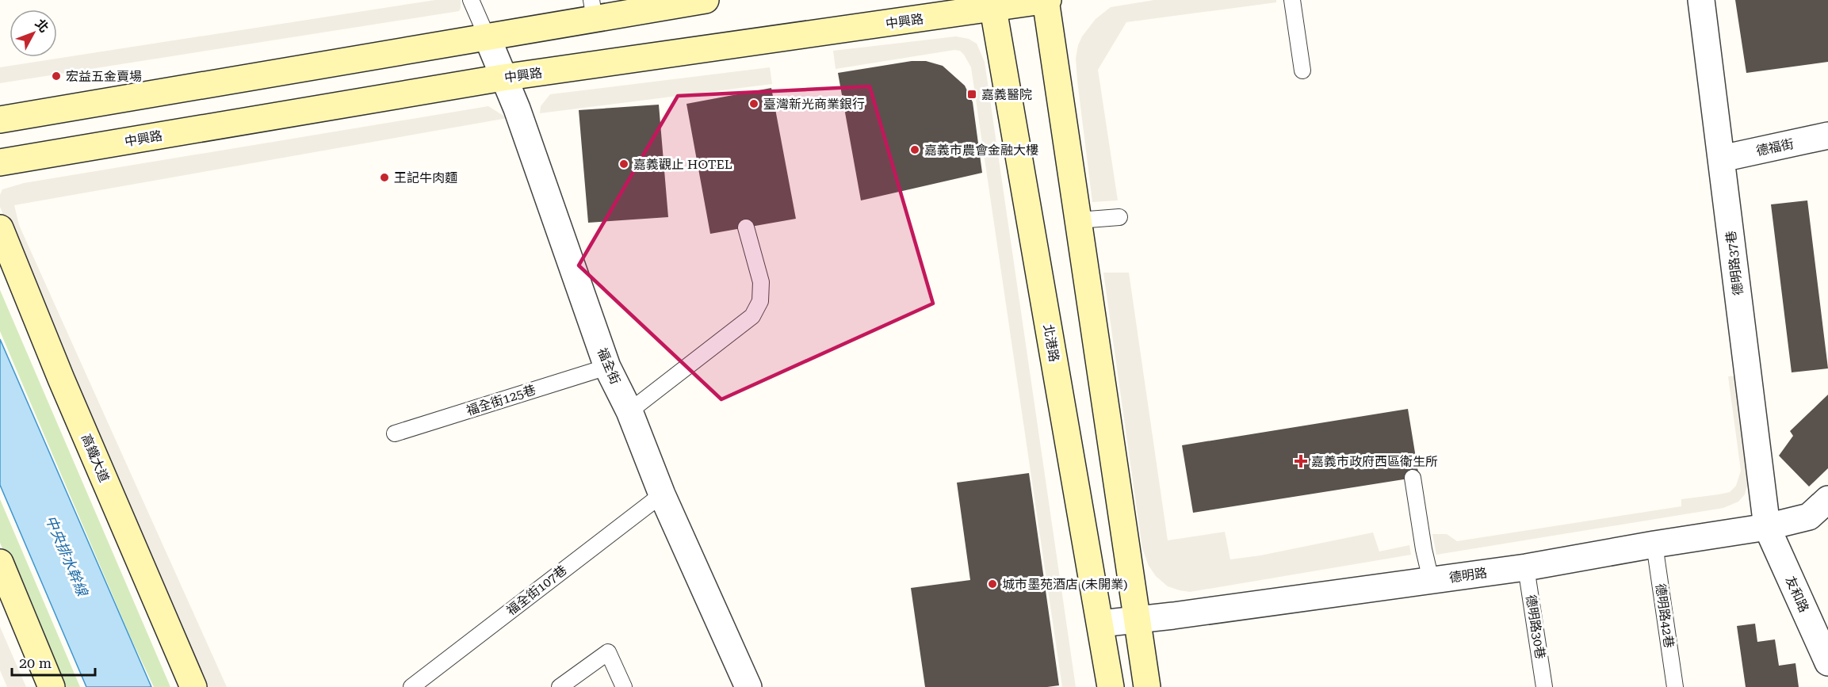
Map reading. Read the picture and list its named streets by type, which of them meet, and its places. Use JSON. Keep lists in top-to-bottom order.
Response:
{
  "streets": {
    "street": [
      "中興路",
      "德福街",
      "德明路37巷",
      "北港路",
      "福全街",
      "高鐵大道",
      "德明路",
      "友和路"
    ],
    "lane": [
      "福全街125巷",
      "福全街107巷",
      "德明路42巷",
      "德明路30巷"
    ]
  },
  "crossings": [
    ["中興路", "北港路"],
    ["中興路", "福全街"],
    ["德福街", "德明路37巷"],
    ["德明路37巷", "德明路"],
    ["德明路37巷", "友和路"],
    ["北港路", "德明路"],
    ["福全街", "福全街125巷"],
    ["福全街", "福全街107巷"],
    ["德明路", "友和路"],
    ["德明路", "德明路42巷"],
    ["德明路", "德明路30巷"]
  ],
  "water": ["中央排水幹線"],
  "places": {
    "other": [
      "宏益五金賣場",
      "臺灣新光商業銀行",
      "嘉義市農會金融大樓",
      "嘉義觀止 HOTEL",
      "王記牛肉麵",
      "城市墨苑酒店 (未開業)"
    ],
    "transit": ["嘉義醫院"],
    "health": ["嘉義市政府西區衛生所"]
  },
  "scale_bar": "20 m",
  "north": "top right"
}
